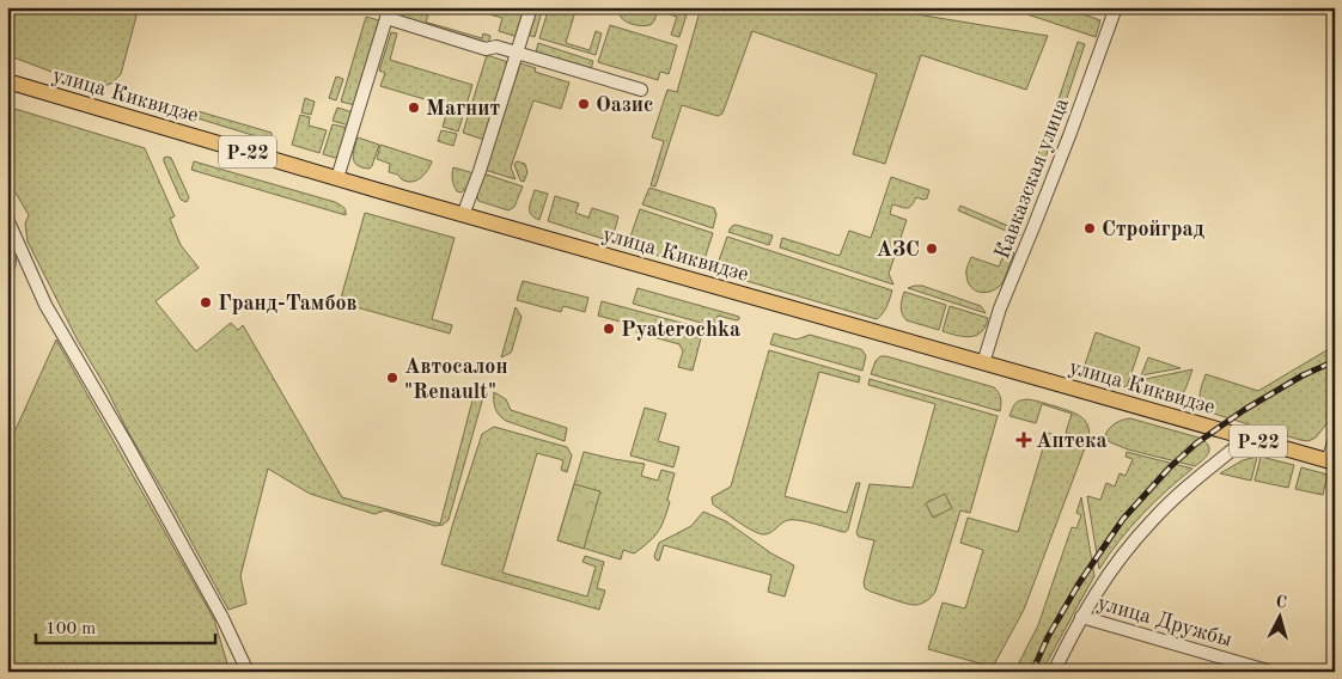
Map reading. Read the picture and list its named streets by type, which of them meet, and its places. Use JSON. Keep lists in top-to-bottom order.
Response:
{
  "streets": {
    "main road": ["улица Киквидзе", "Р-22"],
    "street": ["Кавказская улица", "улица Дружбы"]
  },
  "crossings": [
    ["улица Киквидзе", "Кавказская улица"]
  ],
  "places": {
    "other": [
      "Оазис",
      "Магнит",
      "Стройград",
      "АЗС",
      "Гранд-Тамбов",
      "Pyaterochka",
      "Автосалон \"Renault\""
    ],
    "health": ["Аптека"]
  },
  "scale_bar": "100 m",
  "north": "top"
}
